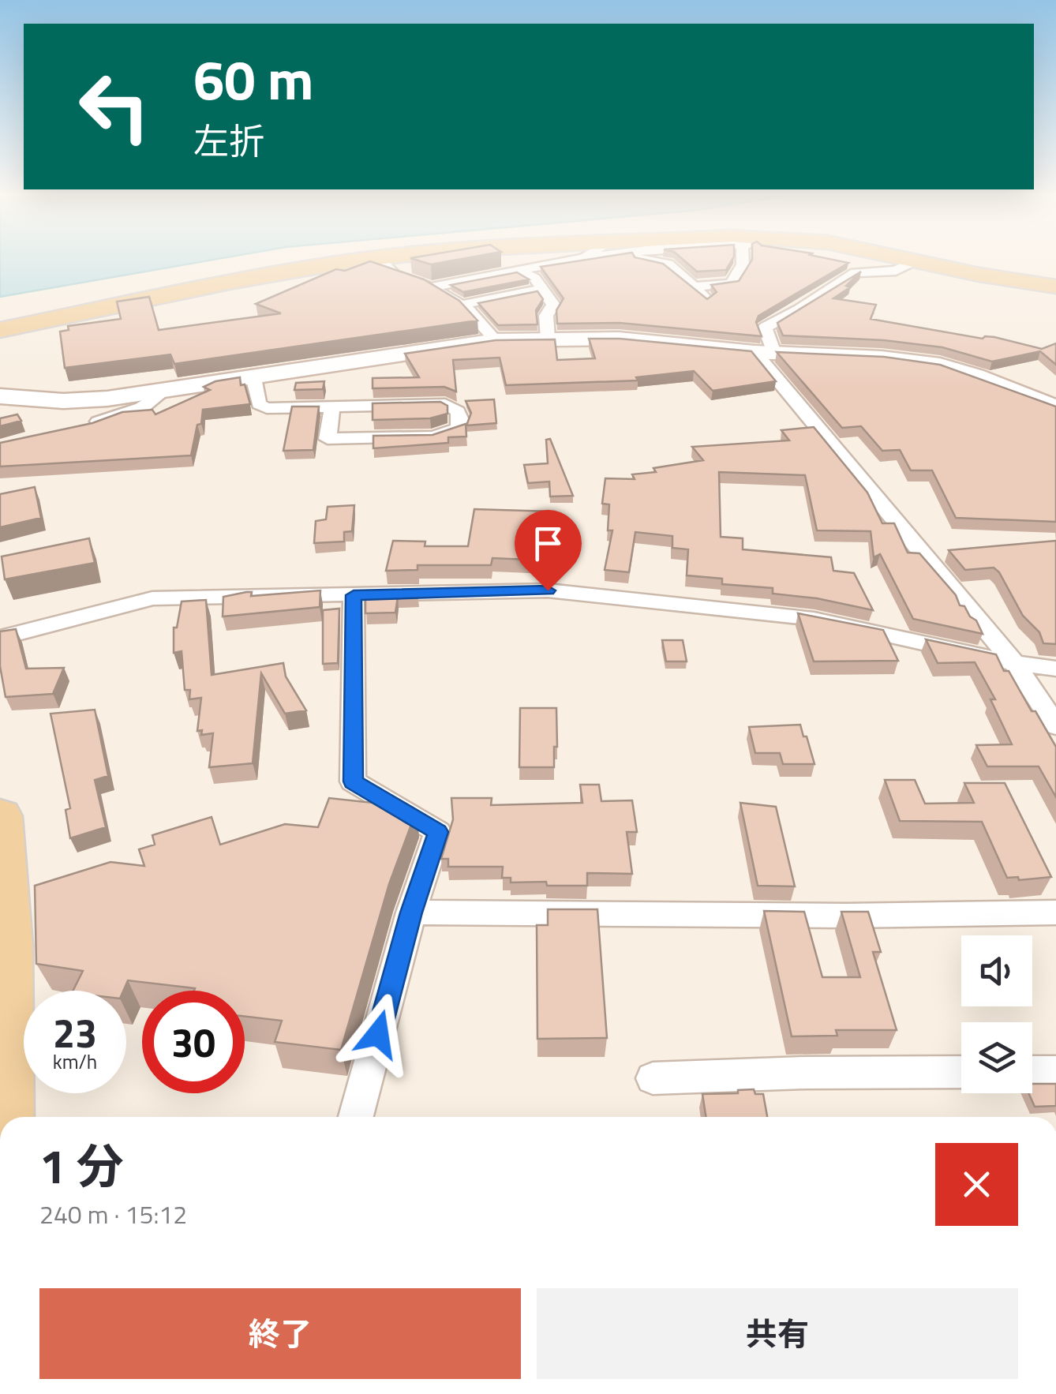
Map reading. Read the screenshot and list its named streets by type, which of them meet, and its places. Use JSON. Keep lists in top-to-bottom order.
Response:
{
  "page": {
    "turn": ["60 m", "左折"],
    "speed": "23 km/h",
    "limit": "30",
    "heading": ["1 分", "240 m · 15:12"],
    "buttons": ["終了", "共有"]
  }
}
